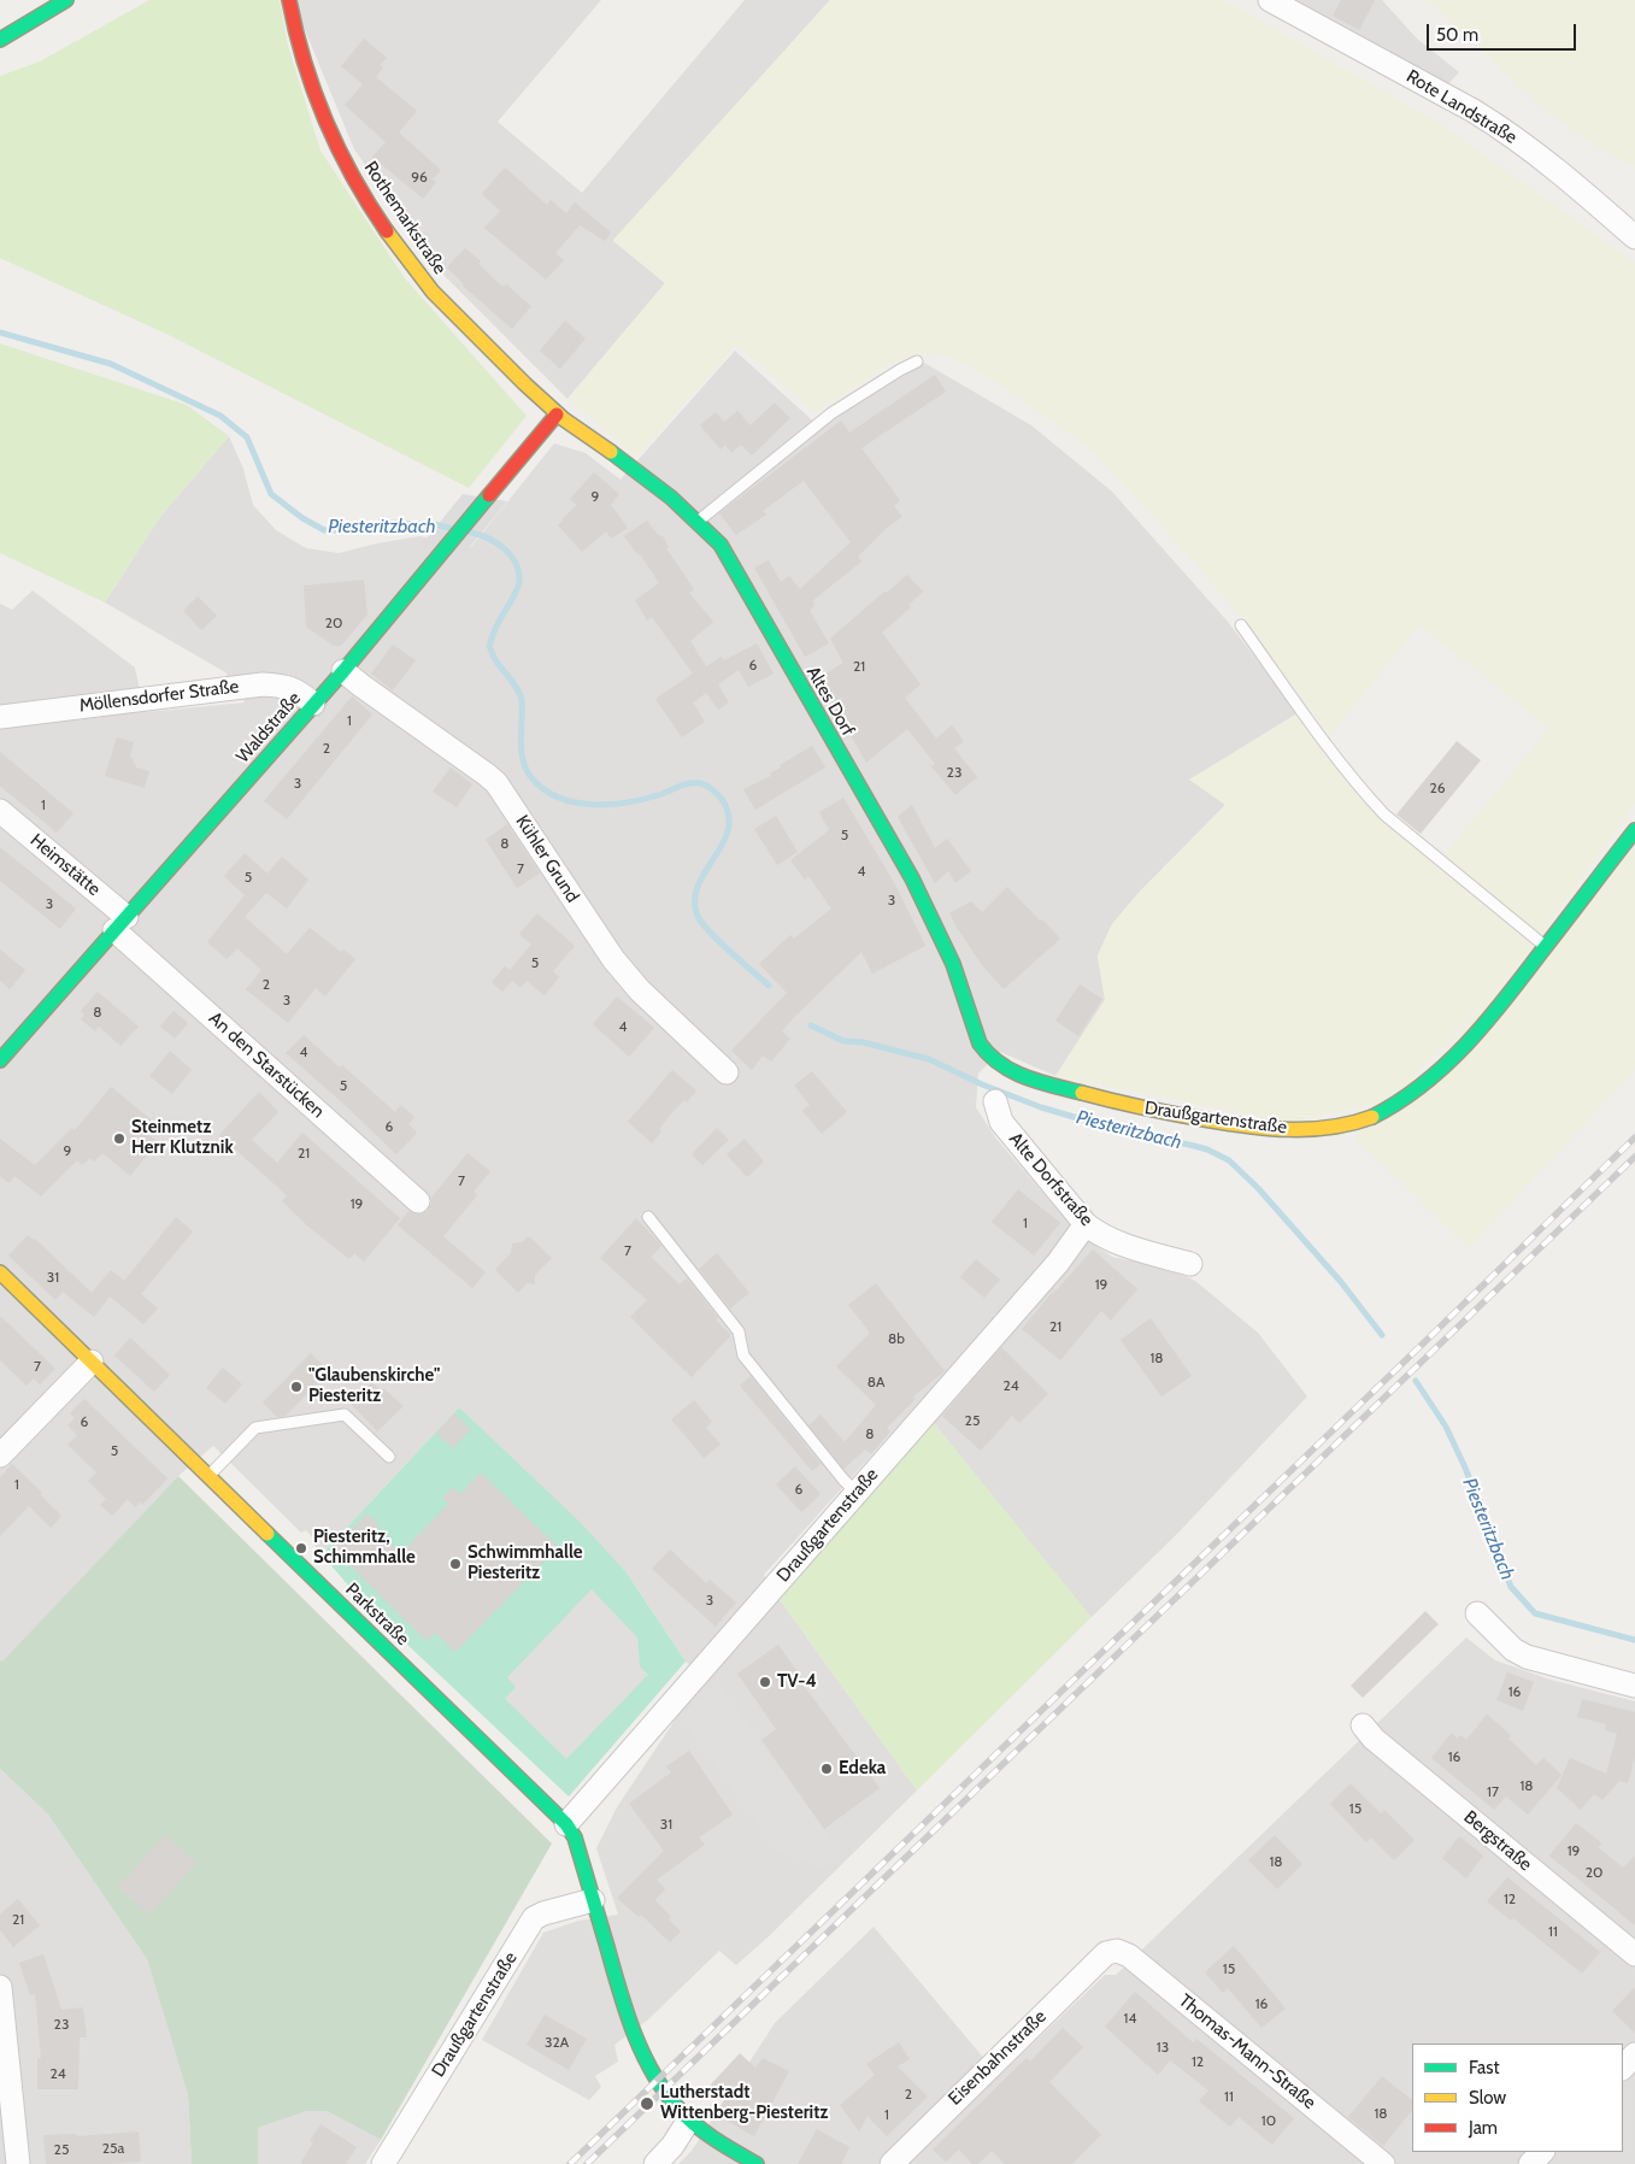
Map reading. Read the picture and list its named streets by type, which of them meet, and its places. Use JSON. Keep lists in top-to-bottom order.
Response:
{
  "streets": {
    "street": [
      "Rote Landstraße",
      "Rothemarkstraße",
      "Möllensdorfer Straße",
      "Altes Dorf",
      "Waldstraße",
      "Kühler Grund",
      "Heimstätte",
      "An den Starstücken",
      "Draußgartenstraße",
      "Alte Dorfstraße",
      "Parkstraße",
      "Bergstraße",
      "Thomas-Mann-Straße",
      "Eisenbahnstraße"
    ]
  },
  "crossings": [
    ["Rothemarkstraße", "Altes Dorf"],
    ["Rothemarkstraße", "Waldstraße"],
    ["Möllensdorfer Straße", "Waldstraße"],
    ["Altes Dorf", "Waldstraße"],
    ["Altes Dorf", "Draußgartenstraße"],
    ["Waldstraße", "Kühler Grund"],
    ["Waldstraße", "Heimstätte"],
    ["Waldstraße", "An den Starstücken"],
    ["Heimstätte", "An den Starstücken"],
    ["Draußgartenstraße", "Alte Dorfstraße"],
    ["Draußgartenstraße", "Parkstraße"],
    ["Thomas-Mann-Straße", "Eisenbahnstraße"]
  ],
  "water": ["Piesteritzbach"],
  "places": [
    "Steinmetz Herr Klutznik",
    "\"Glaubenskirche\" Piesteritz",
    "Piesteritz, Schimmhalle",
    "Schwimmhalle Piesteritz",
    "TV-4",
    "Edeka",
    "Lutherstadt Wittenberg-Piesteritz"
  ],
  "house_numbers": [
    "96",
    "9",
    "20",
    "6",
    "21",
    "1",
    "2",
    "23",
    "3",
    "26",
    "1",
    "5",
    "8",
    "7",
    "4",
    "5",
    "3",
    "3",
    "5",
    "2",
    "3",
    "8",
    "4",
    "4",
    "5",
    "6",
    "9",
    "21",
    "7",
    "19",
    "1",
    "7",
    "31",
    "19",
    "21",
    "8b",
    "18",
    "7",
    "8A",
    "24",
    "25",
    "6",
    "8",
    "5",
    "1",
    "6",
    "3",
    "16",
    "16",
    "18",
    "17",
    "15",
    "31",
    "19",
    "18",
    "20",
    "12",
    "21",
    "11",
    "15",
    "16",
    "14",
    "23",
    "32A",
    "13",
    "12",
    "24",
    "2",
    "11",
    "18",
    "1",
    "10",
    "25a",
    "25"
  ],
  "legend": ["Fast", "Slow", "Jam"],
  "scale_bar": "50 m"
}
